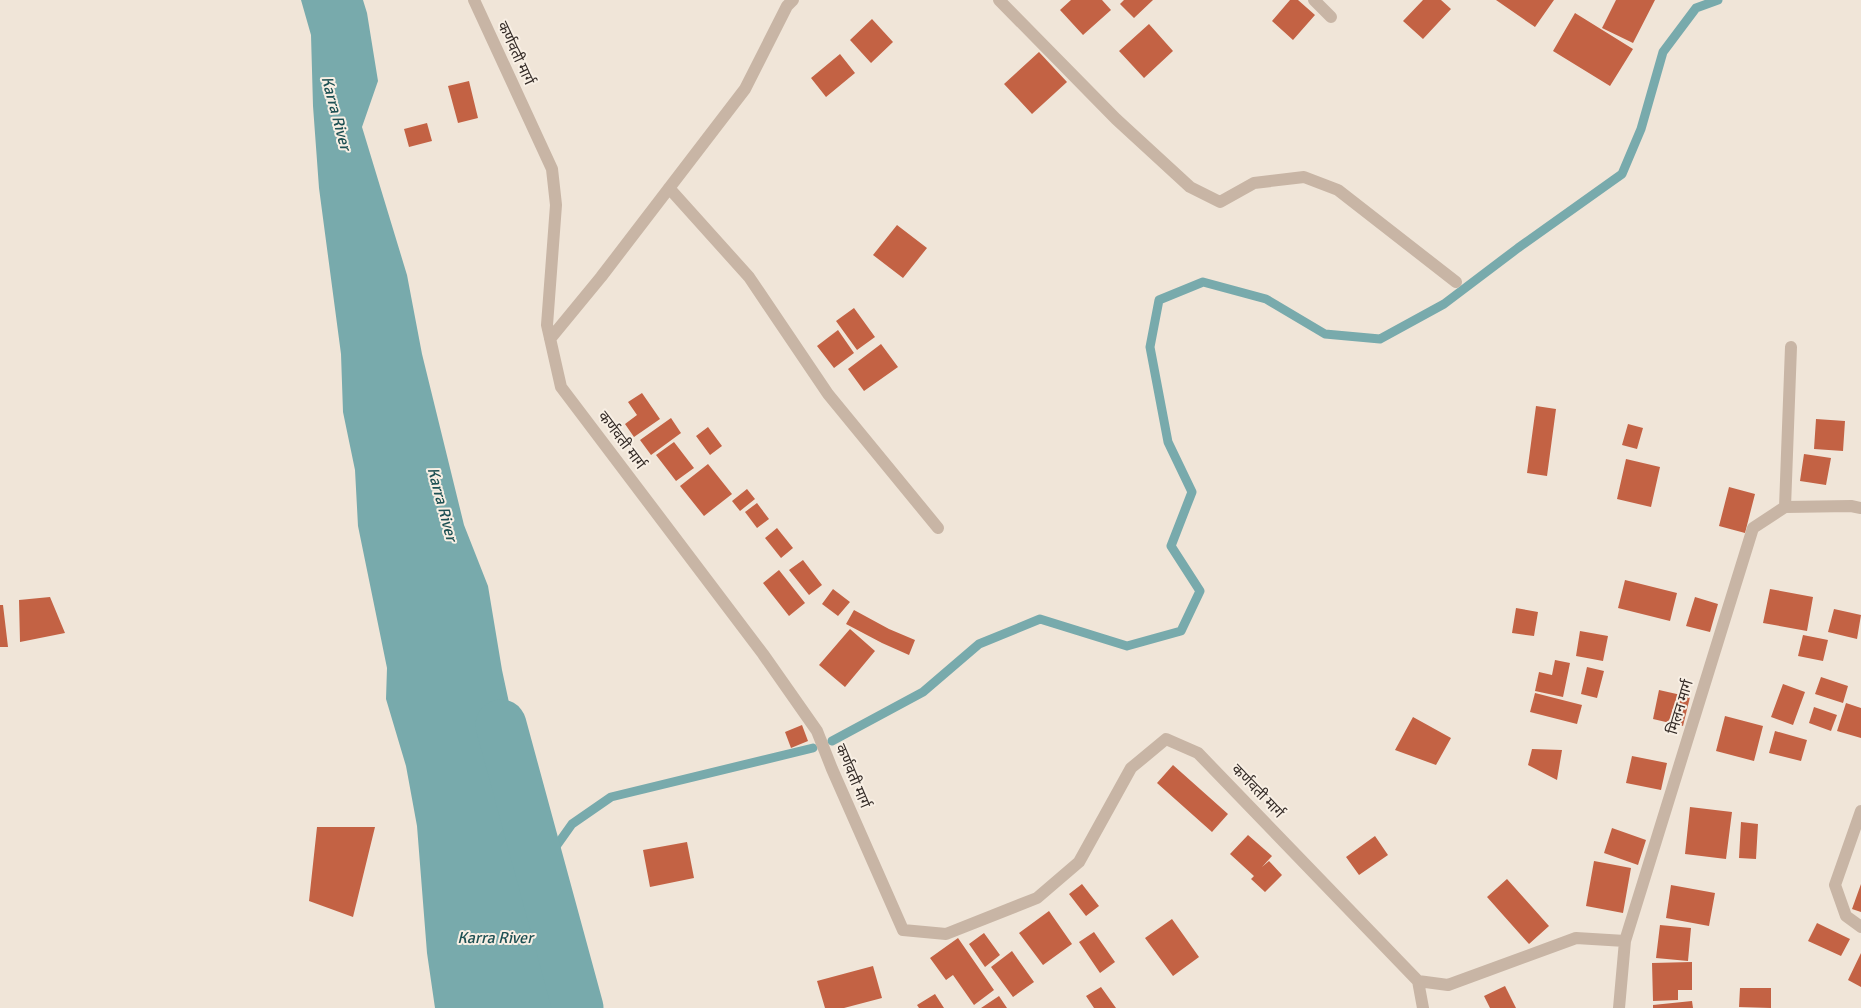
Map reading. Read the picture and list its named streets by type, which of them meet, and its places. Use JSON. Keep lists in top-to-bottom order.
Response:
{
  "streets": {
    "street": ["कर्णवती मार्ग", "मिलन मार्ग"]
  },
  "water": ["Karra River"]
}
